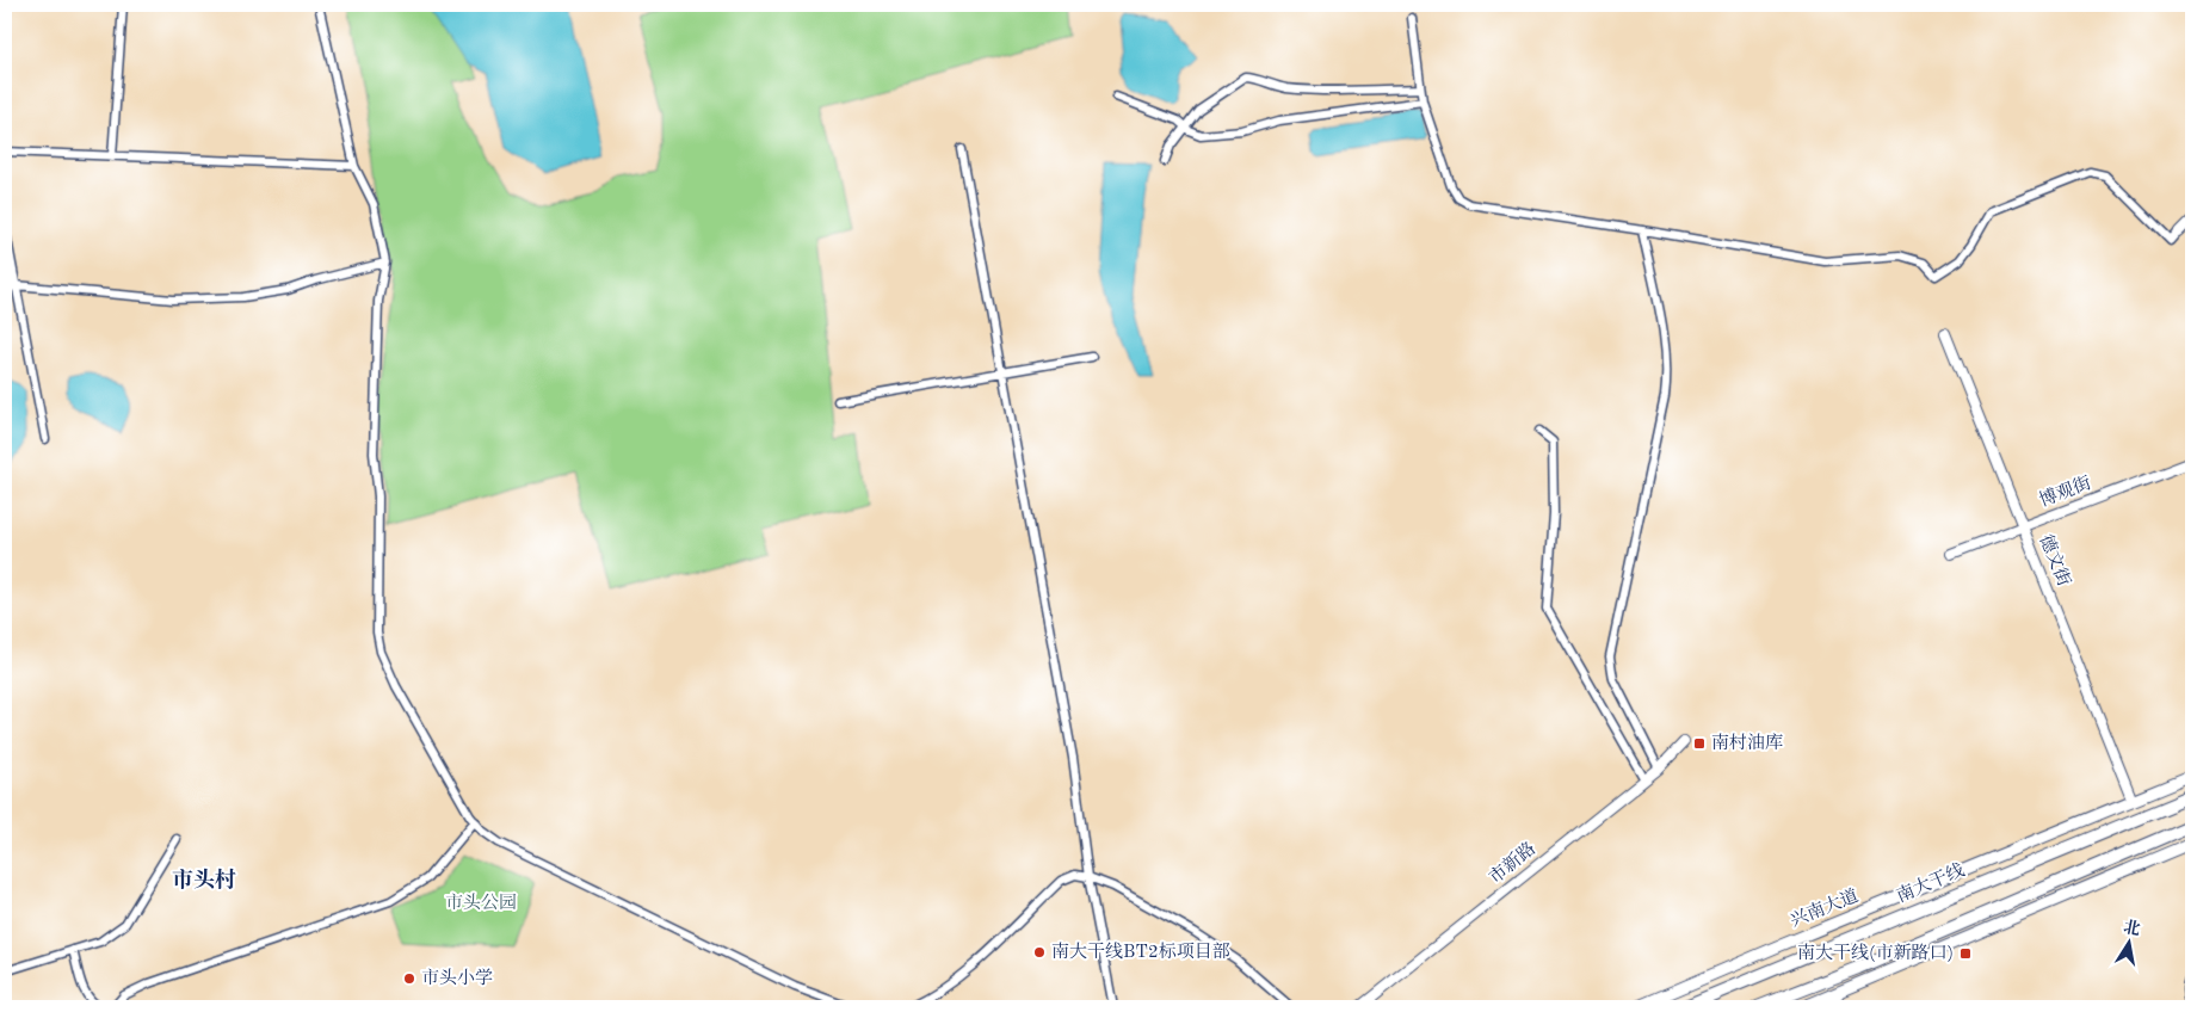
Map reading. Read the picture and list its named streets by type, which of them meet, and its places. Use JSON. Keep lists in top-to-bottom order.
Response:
{
  "streets": {
    "highway": ["南大干线"],
    "main road": ["兴南大道"],
    "street": ["博观街", "德文街", "市新路"]
  },
  "crossings": [
    ["博观街", "德文街"],
    ["德文街", "兴南大道"]
  ],
  "districts": ["市头村"],
  "parks": ["市头公园"],
  "places": {
    "transit": ["南村油库", "南大干线(市新路口)"],
    "other": ["南大干线BT2标项目部", "市头小学"]
  },
  "north": "top"
}
